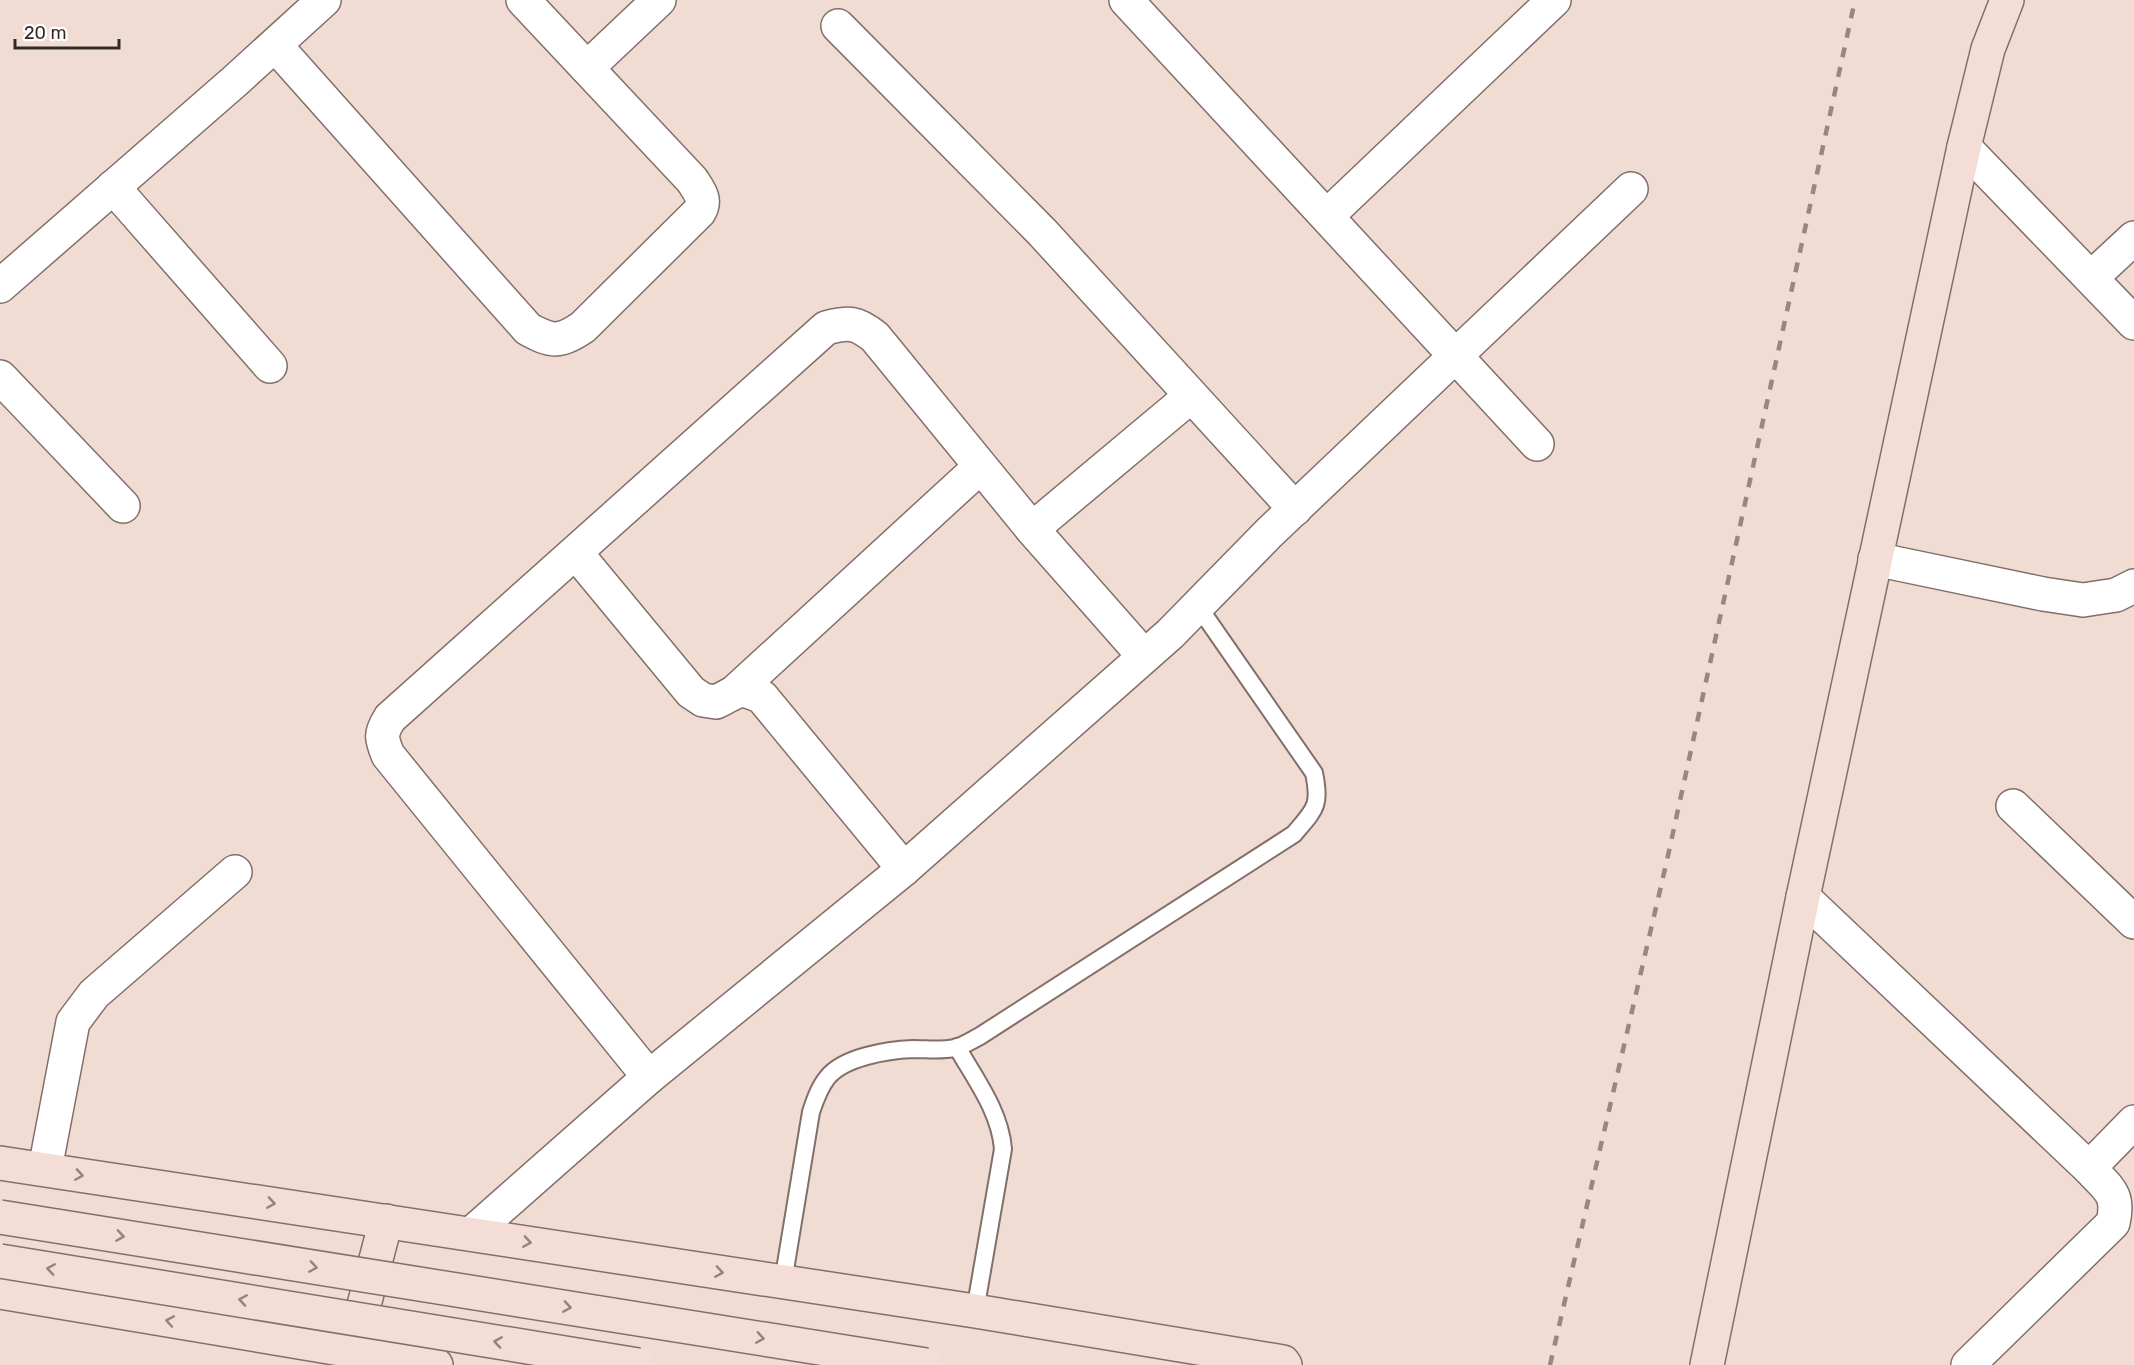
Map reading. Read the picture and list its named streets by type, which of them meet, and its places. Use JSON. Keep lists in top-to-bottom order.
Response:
{
  "scale_bar": "20 m"
}
